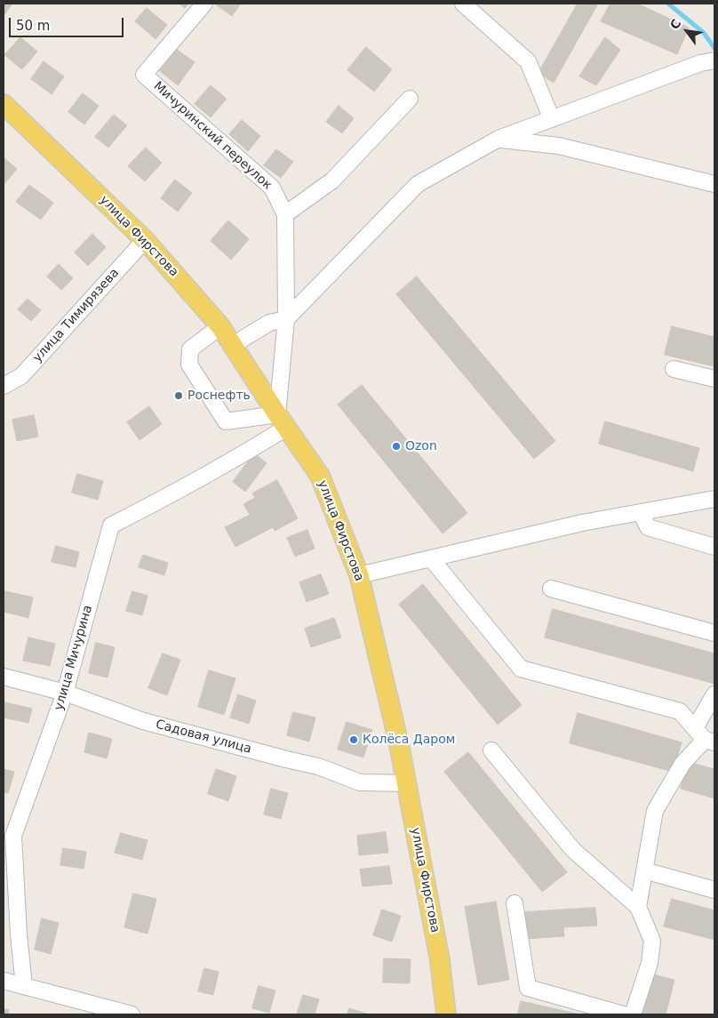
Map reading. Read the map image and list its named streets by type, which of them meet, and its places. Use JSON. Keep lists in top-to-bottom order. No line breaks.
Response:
{"streets":{"main road":["улица Фирстова"],"street":["Мичуринский переулок","улица Тимирязева","улица Мичурина","Садовая улица"]},"crossings":[["Мичуринский переулок","улица Фирстова"],["Мичуринский переулок","улица Мичурина"],["улица Фирстова","улица Тимирязева"],["улица Фирстова","улица Мичурина"],["улица Фирстова","Садовая улица"],["улица Мичурина","Садовая улица"]],"places":["Роснефть","Ozon","Колёса Даром"],"scale_bar":"50 m","north":"top left"}
